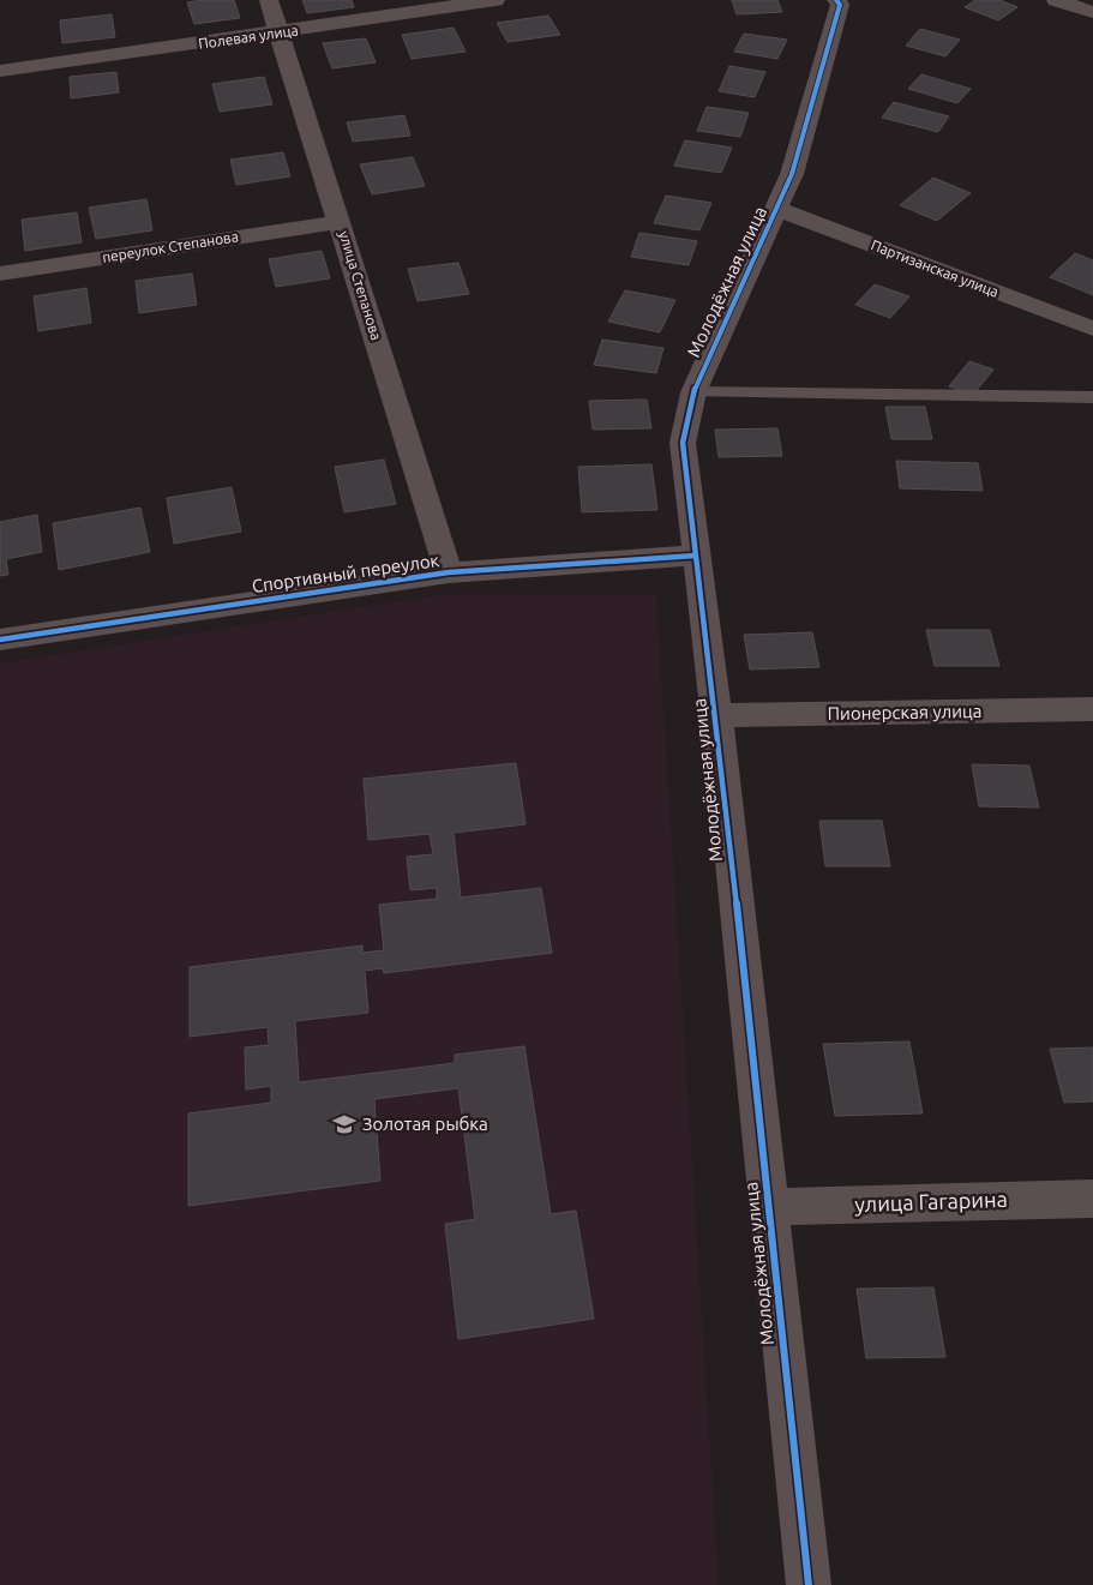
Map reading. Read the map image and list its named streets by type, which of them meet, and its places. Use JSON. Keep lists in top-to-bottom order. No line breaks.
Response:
{"streets":{"street":["Полевая улица","переулок Степанова","Партизанская улица","Молодёжная улица","улица Степанова","Спортивный переулок","Пионерская улица","улица Гагарина"]},"crossings":[["Полевая улица","улица Степанова"],["переулок Степанова","улица Степанова"],["Партизанская улица","Молодёжная улица"],["Молодёжная улица","Спортивный переулок"],["Молодёжная улица","Пионерская улица"],["Молодёжная улица","улица Гагарина"],["улица Степанова","Спортивный переулок"]],"places":{"school or university":["Золотая рыбка"]}}
